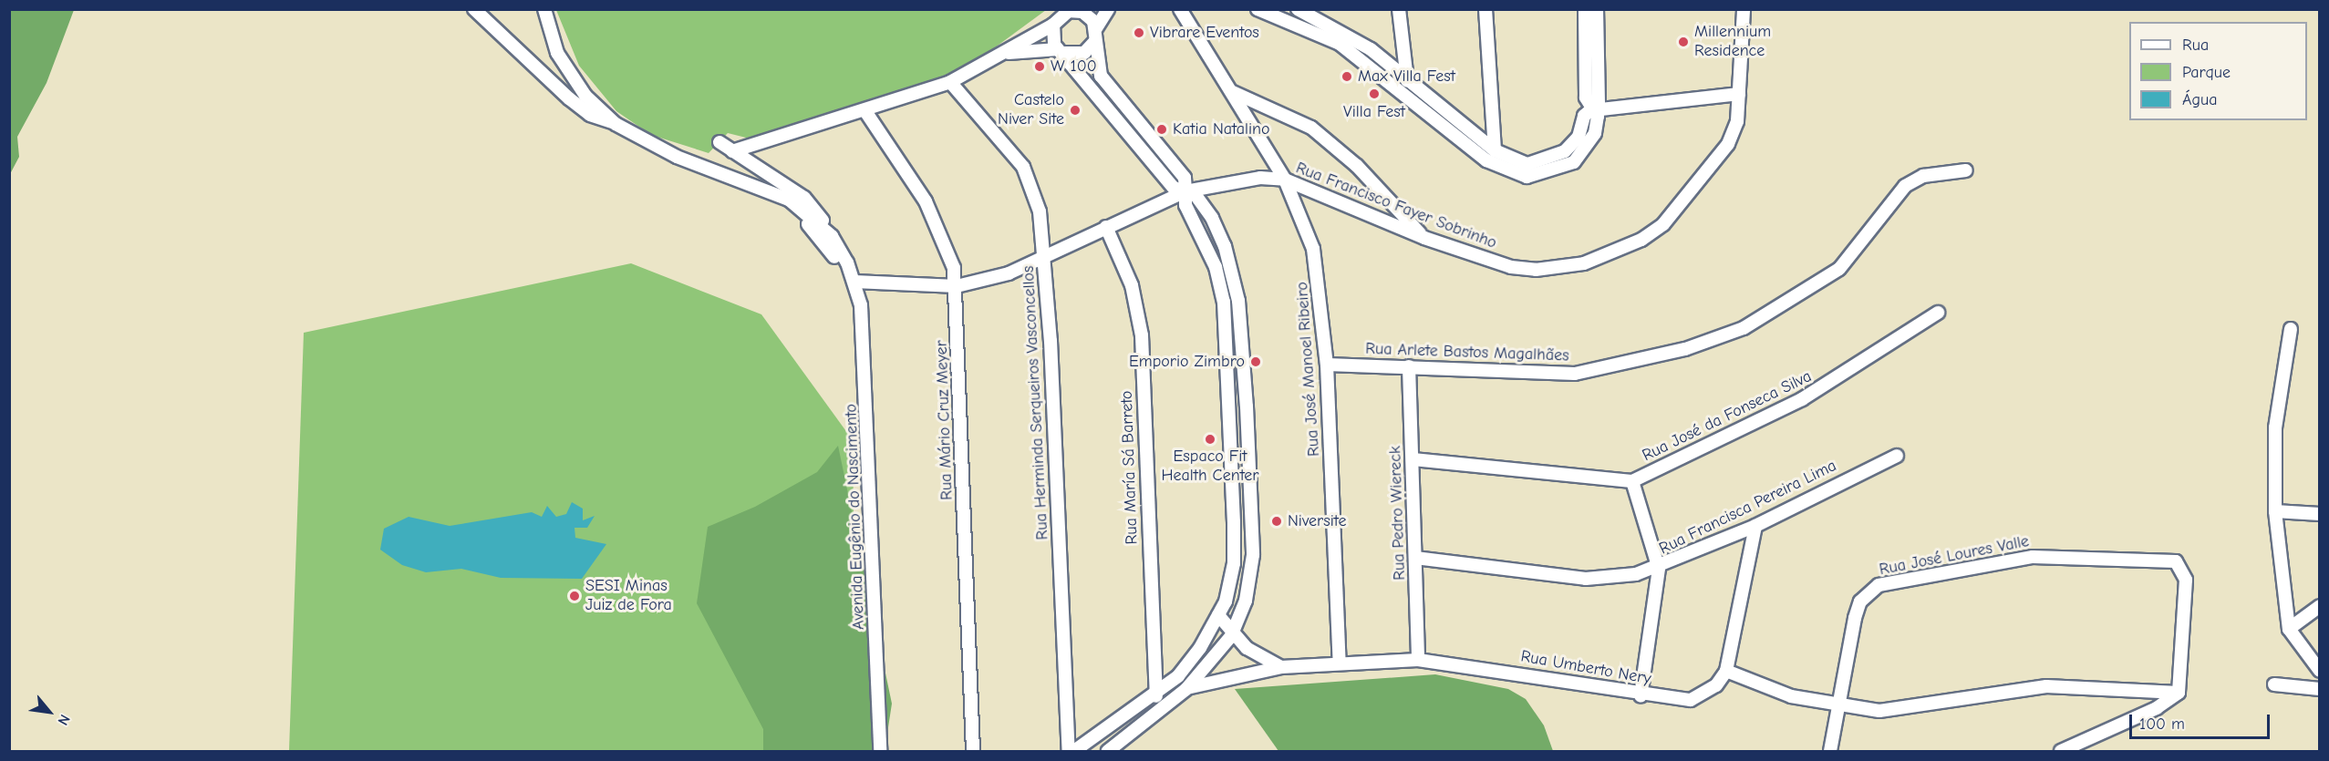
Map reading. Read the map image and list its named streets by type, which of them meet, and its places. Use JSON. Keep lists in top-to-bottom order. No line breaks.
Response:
{"streets":{"street":["Rua Francisco Fayer Sobrinho","Rua Arlete Bastos Magalhães","Rua José Manoel Ribeiro","Rua Herminda Serqueiros Vasconcellos","Rua José da Fonseca Silva","Rua Mário Cruz Meyer","Rua María Sá Barreto","Rua Francisca Pereira Lima","Rua Pedro Wiereck","Avenida Eugênio do Nascimento","Rua José Loures Valle","Rua Umberto Nery"]},"crossings":[["Rua Francisco Fayer Sobrinho","Rua José Manoel Ribeiro"],["Rua Francisco Fayer Sobrinho","Rua Herminda Serqueiros Vasconcellos"],["Rua Francisco Fayer Sobrinho","Rua Mário Cruz Meyer"],["Rua Francisco Fayer Sobrinho","Rua María Sá Barreto"],["Rua Francisco Fayer Sobrinho","Avenida Eugênio do Nascimento"],["Rua Arlete Bastos Magalhães","Rua José Manoel Ribeiro"],["Rua Arlete Bastos Magalhães","Rua Pedro Wiereck"],["Rua José Manoel Ribeiro","Rua Umberto Nery"],["Rua José da Fonseca Silva","Rua Pedro Wiereck"],["Rua Francisca Pereira Lima","Rua Pedro Wiereck"],["Rua Pedro Wiereck","Rua Umberto Nery"]],"places":["Vibrare Eventos","Millennium Residence","W 100","Max Villa Fest","Villa Fest","Castelo Niver Site","Katia Natalino","Emporio Zimbro","Espaco Fit Health Center","Niversite","SESI Minas Juiz de Fora"],"legend":["Rua","Parque","Água"],"scale_bar":"100 m","north":"bottom right"}
